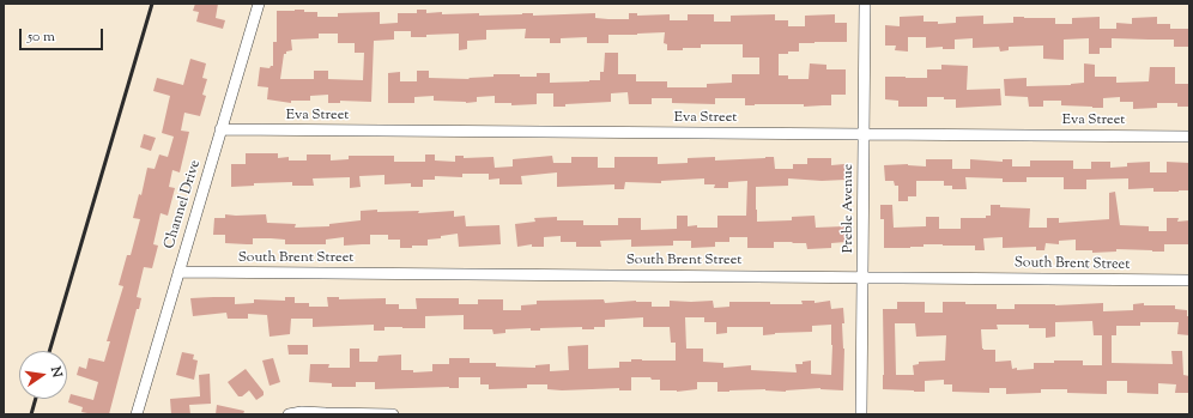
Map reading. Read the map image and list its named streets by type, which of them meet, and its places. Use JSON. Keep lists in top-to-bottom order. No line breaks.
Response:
{"streets":{"street":["Eva Street","Channel Drive","Preble Avenue","South Brent Street"]},"crossings":[["Eva Street","Channel Drive"],["Eva Street","Preble Avenue"],["Channel Drive","South Brent Street"],["Preble Avenue","South Brent Street"]],"scale_bar":"50 m","north":"right"}
